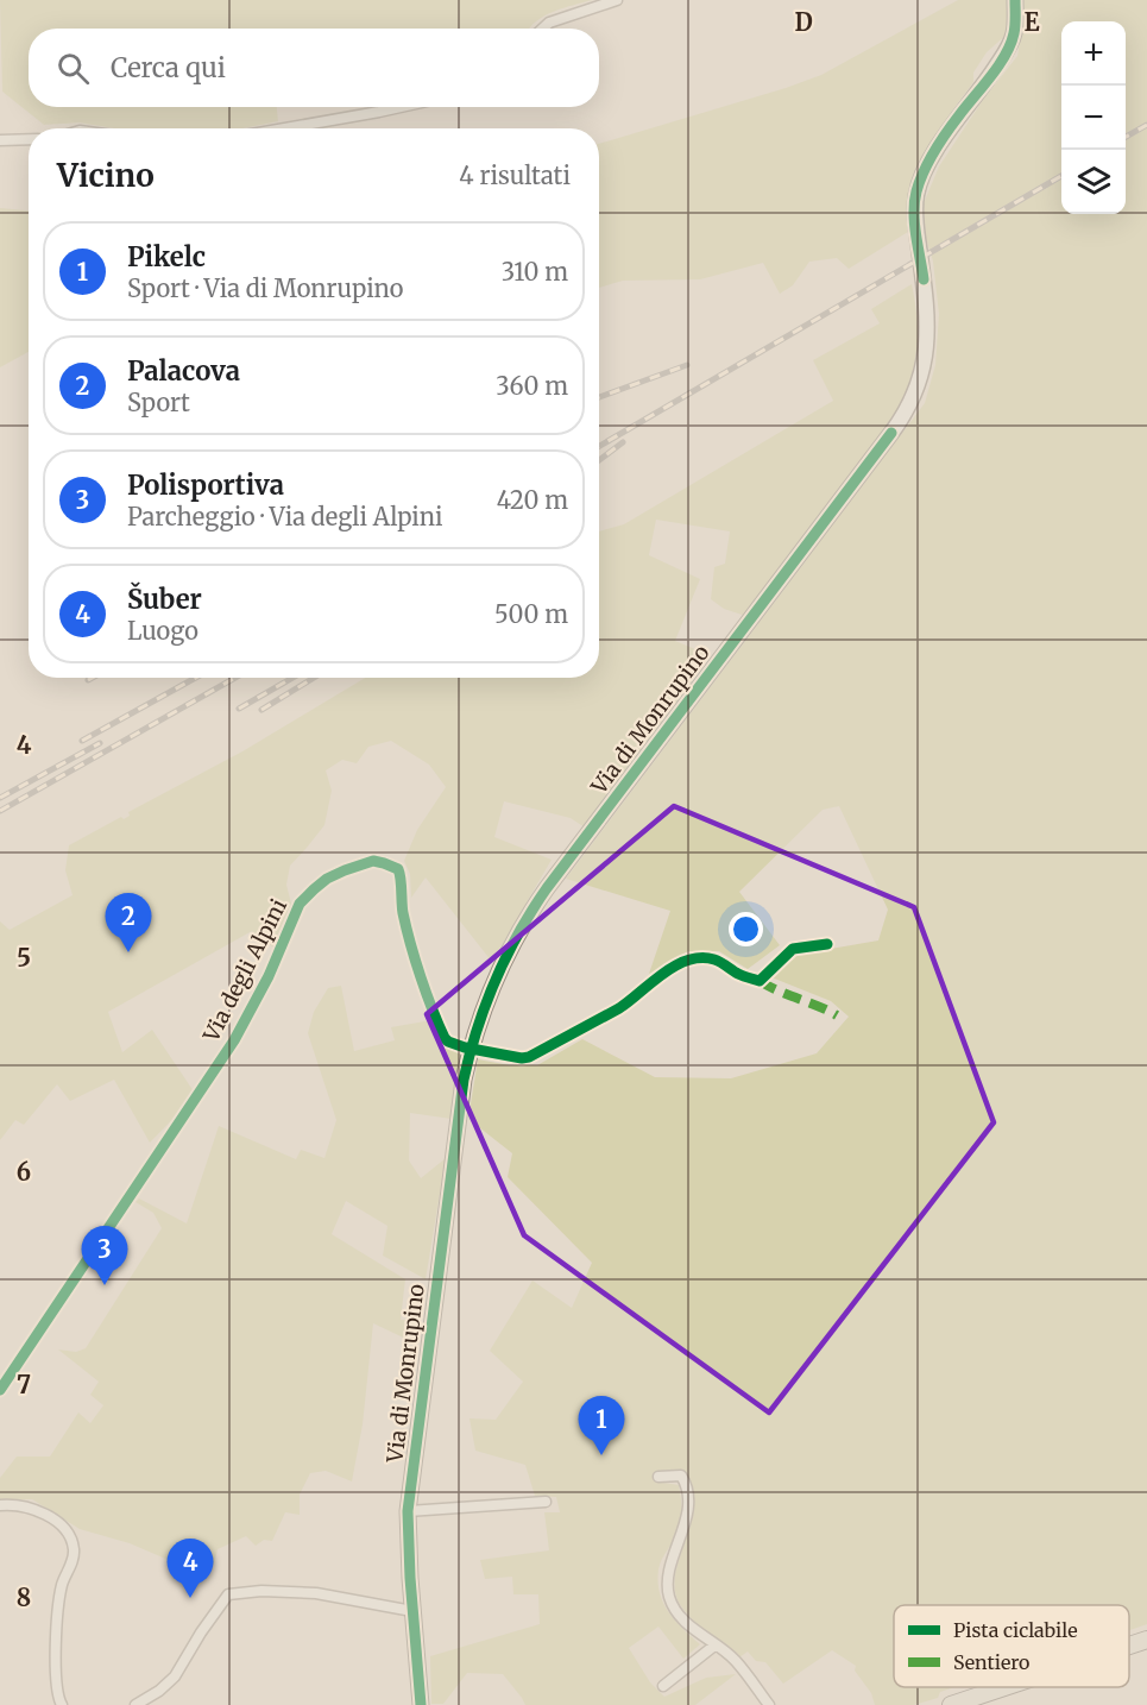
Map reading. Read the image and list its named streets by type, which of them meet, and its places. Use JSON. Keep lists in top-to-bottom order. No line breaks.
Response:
{"streets":{"main road":["Via di Monrupino"],"street":["Via degli Alpini"]},"crossings":[["Via di Monrupino","Via degli Alpini"]],"legend":["Pista ciclabile","Sentiero"],"page":{"map_buttons":["+","−"],"search":"Cerca qui","heading":["Vicino","4 risultati"],"list":[{"mark":"1","name":"Pikelc","note":"Sport · Via di Monrupino","value":"310 m"},{"mark":"2","name":"Palacova","note":"Sport","value":"360 m"},{"mark":"3","name":"Polisportiva","note":"Parcheggio · Via degli Alpini","value":"420 m"},{"mark":"4","name":"Šuber","note":"Luogo","value":"500 m"}],"pins":["2","3","1","4"]},"grid":{"columns":["D","E"],"rows":["4","5","6","7","8"]}}
